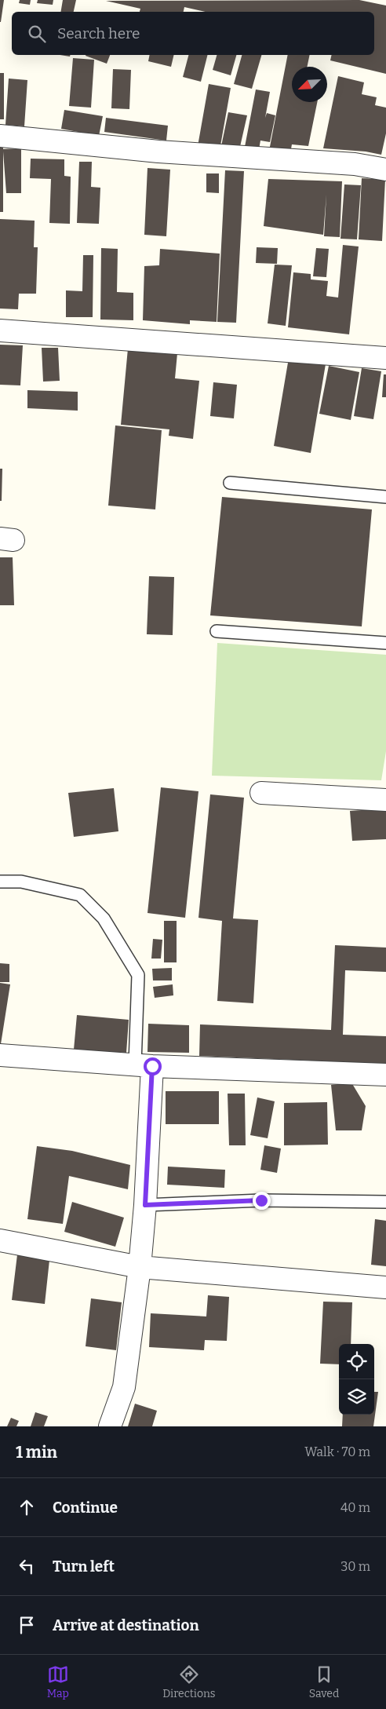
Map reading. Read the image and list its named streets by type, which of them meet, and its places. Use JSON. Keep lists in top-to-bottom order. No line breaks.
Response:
{"north":"bottom left","page":{"search":"Search here","heading":["1 min","Walk · 70 m"],"list":[["Continue","40 m"],["Turn left","30 m"],"Arrive at destination"],"nav":["Map","Directions","Saved"]}}
